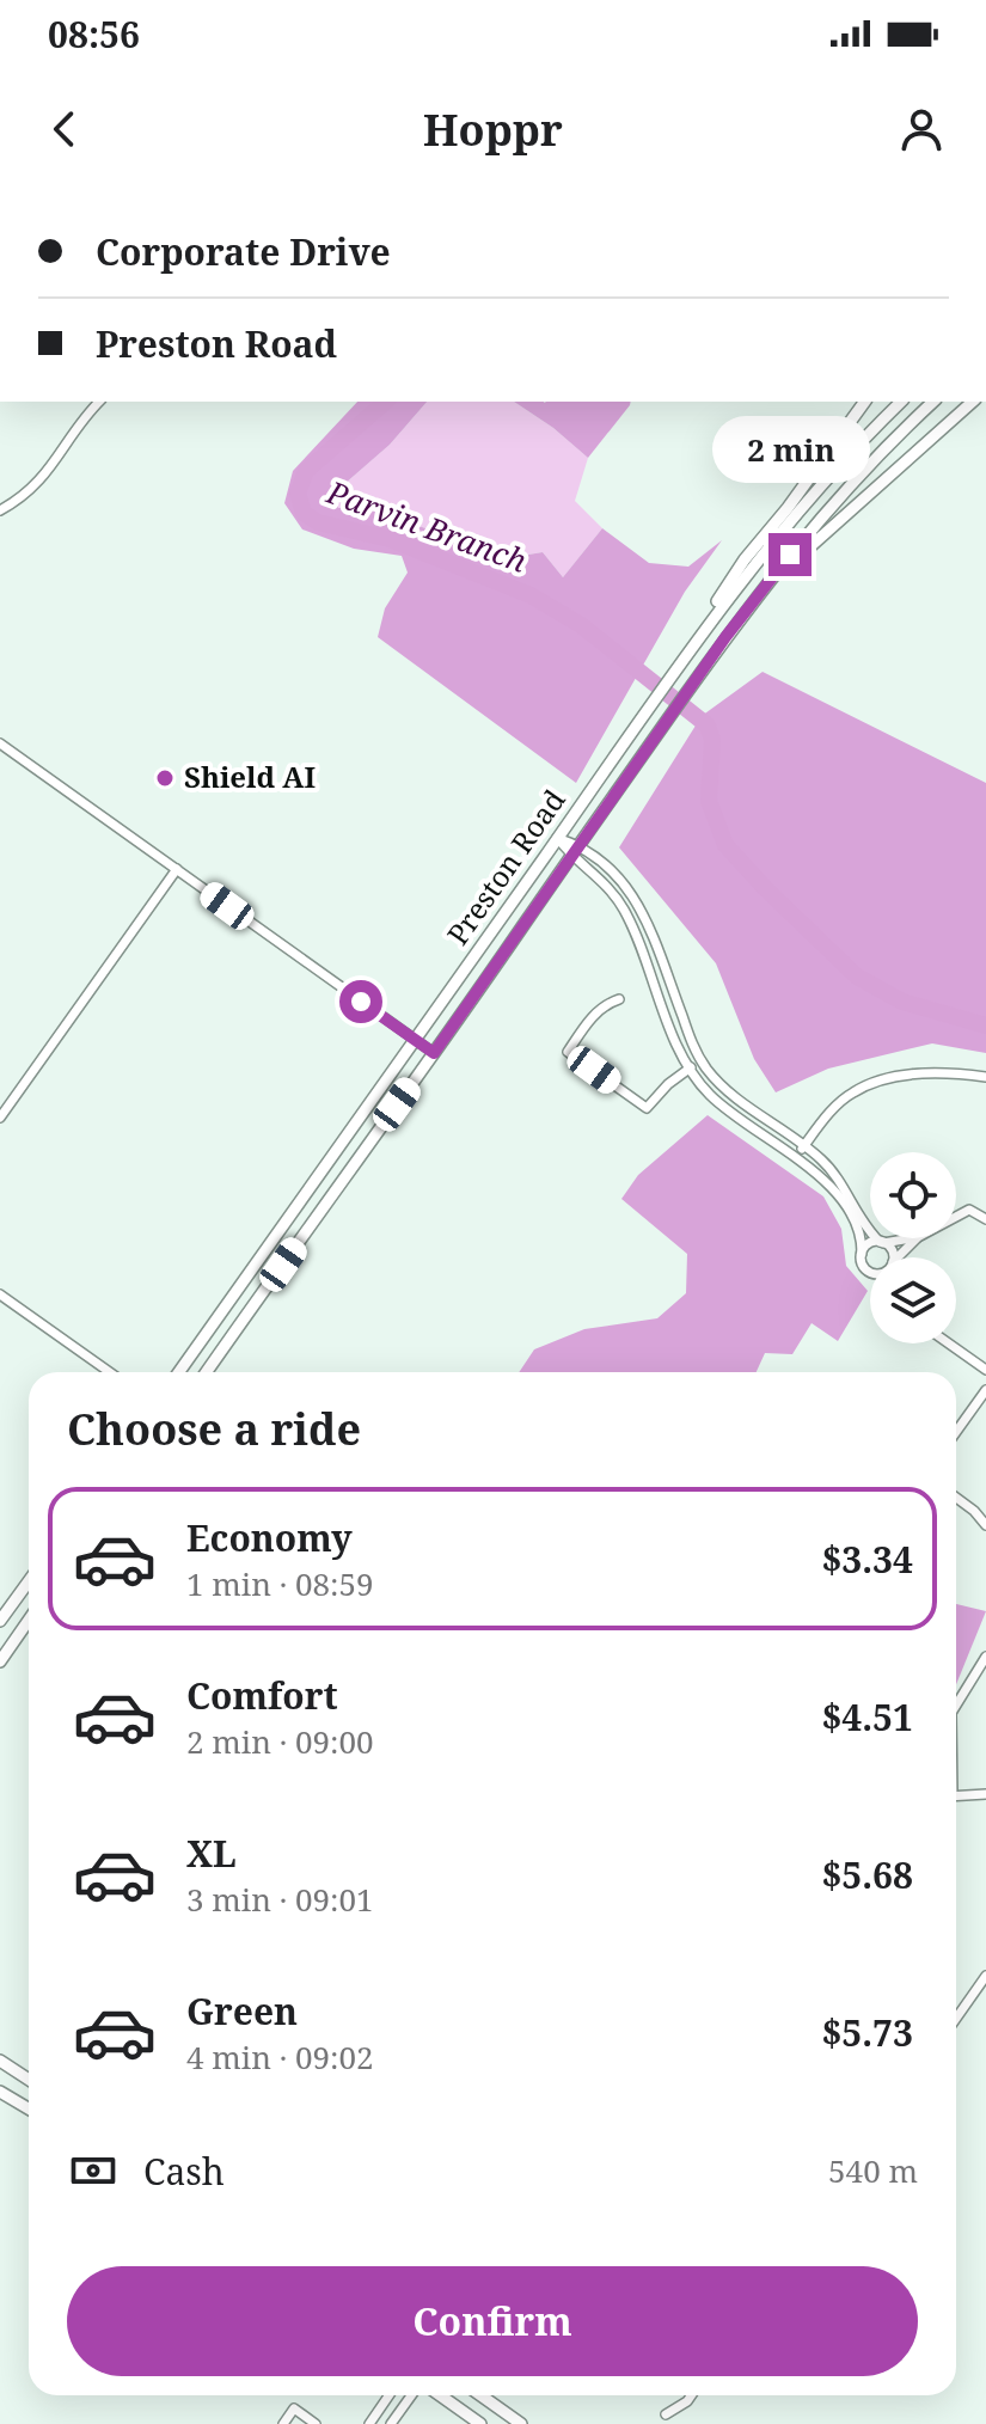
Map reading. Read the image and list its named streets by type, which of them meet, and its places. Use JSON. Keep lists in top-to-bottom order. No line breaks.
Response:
{"streets":{"main road":["Preston Road"]},"water":["Parvin Branch"],"places":["Shield AI"],"page":{"status":"08:56","header":"Hoppr","banner":["Corporate Drive","Preston Road"],"bubble":"2 min","heading":"Choose a ride","list":[{"name":"Economy","note":"1 min · 08:59","value":"$3.34"},{"name":"Comfort","note":"2 min · 09:00","value":"$4.51"},{"name":"XL","note":"3 min · 09:01","value":"$5.68"},{"name":"Green","note":"4 min · 09:02","value":"$5.73"}],"pay":["Cash","540 m"],"buttons":"Confirm"}}
